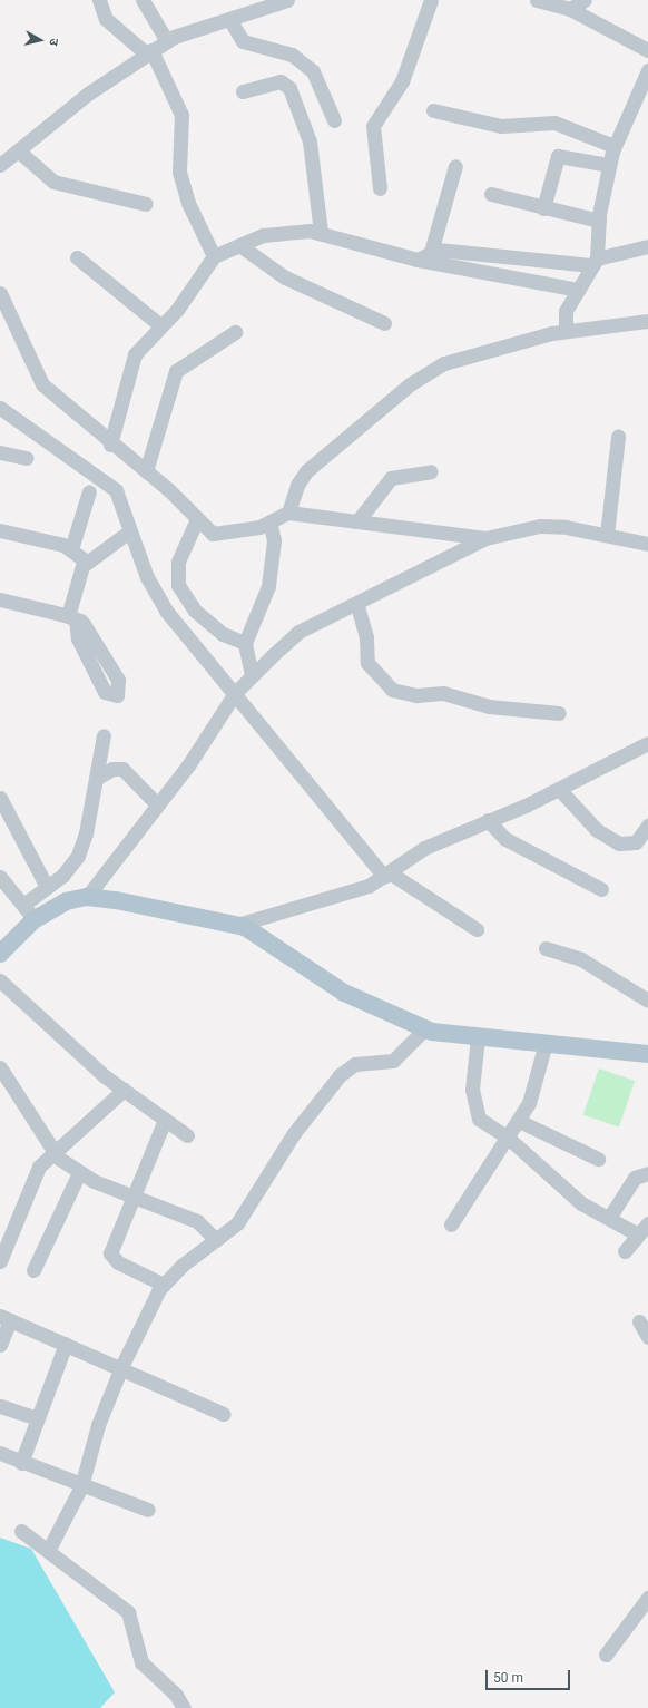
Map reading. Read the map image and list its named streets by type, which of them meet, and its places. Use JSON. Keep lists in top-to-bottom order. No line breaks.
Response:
{"scale_bar":"50 m","north":"right"}
